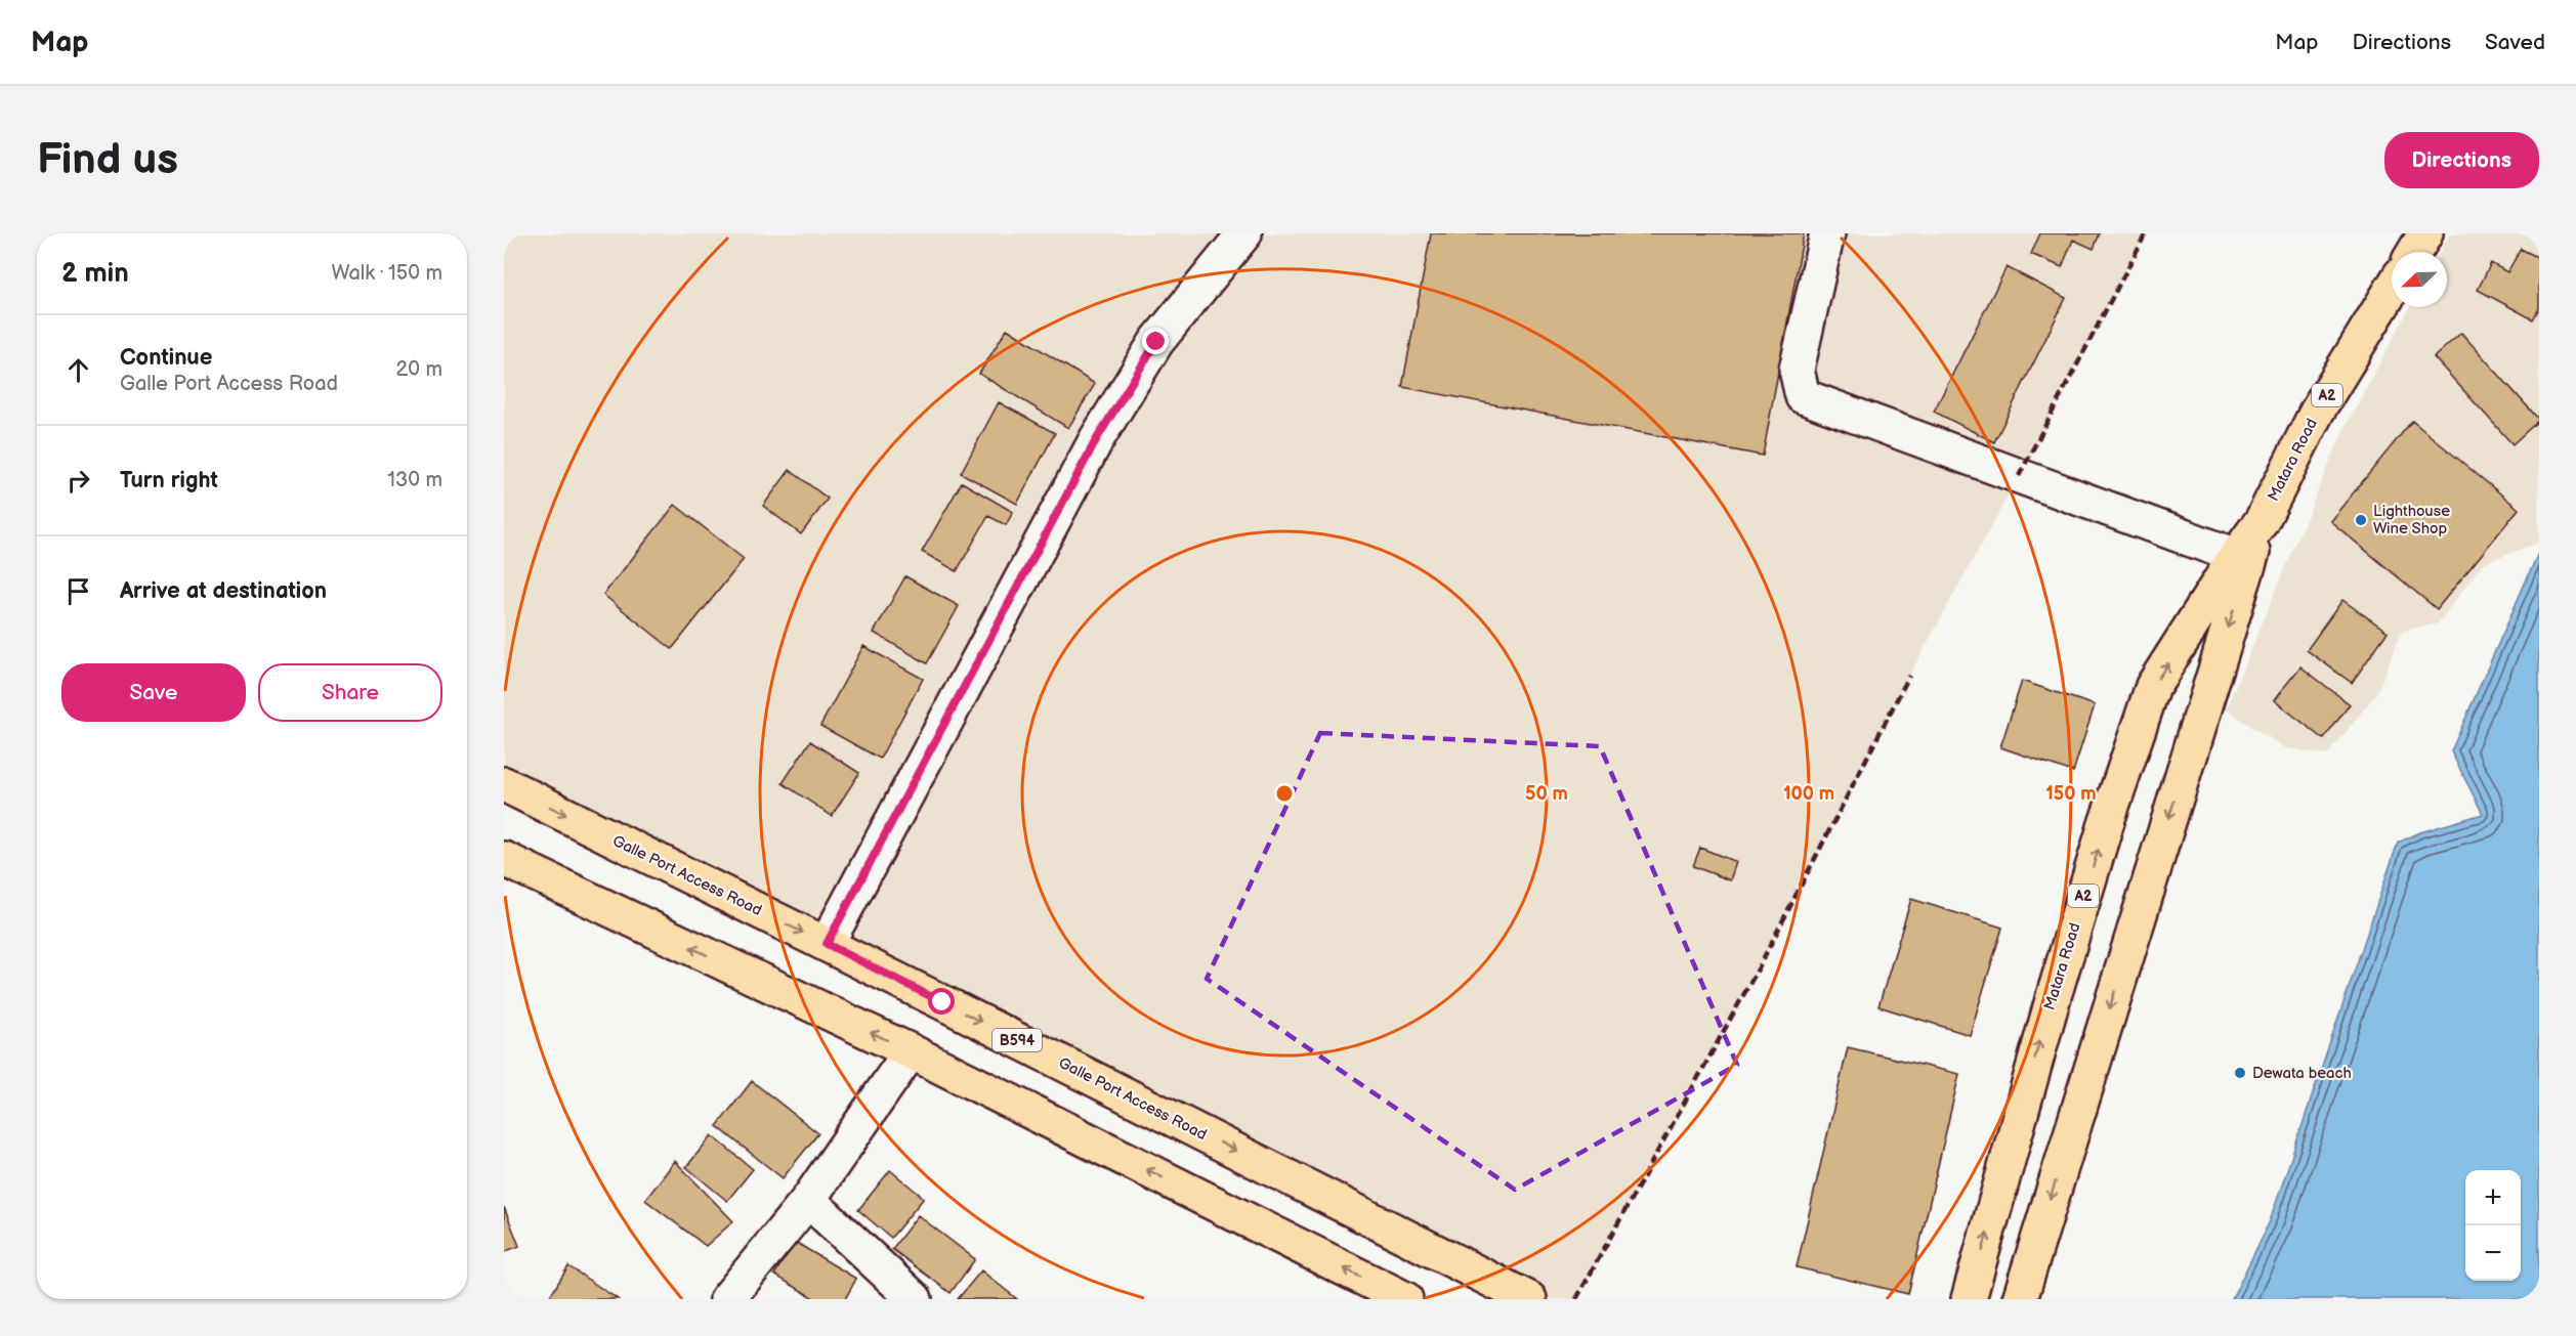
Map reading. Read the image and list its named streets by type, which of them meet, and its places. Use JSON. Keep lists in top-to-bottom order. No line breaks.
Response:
{"streets":{"main road":["A2","Matara Road","Galle Port Access Road","B594"]},"places":["Lighthouse Wine Shop","Dewata beach"],"north":"bottom left","page":{"header":"Map","nav":["Map","Directions","Saved"],"buttons":["Directions",["Save","Share"]],"title":"Find us","heading":["2 min","Walk · 150 m"],"list":[["Continue","Galle Port Access Road","20 m"],["Turn right","130 m"],"Arrive at destination"],"map_buttons":["+","−"]},"rings":["50 m","100 m","150 m"]}
